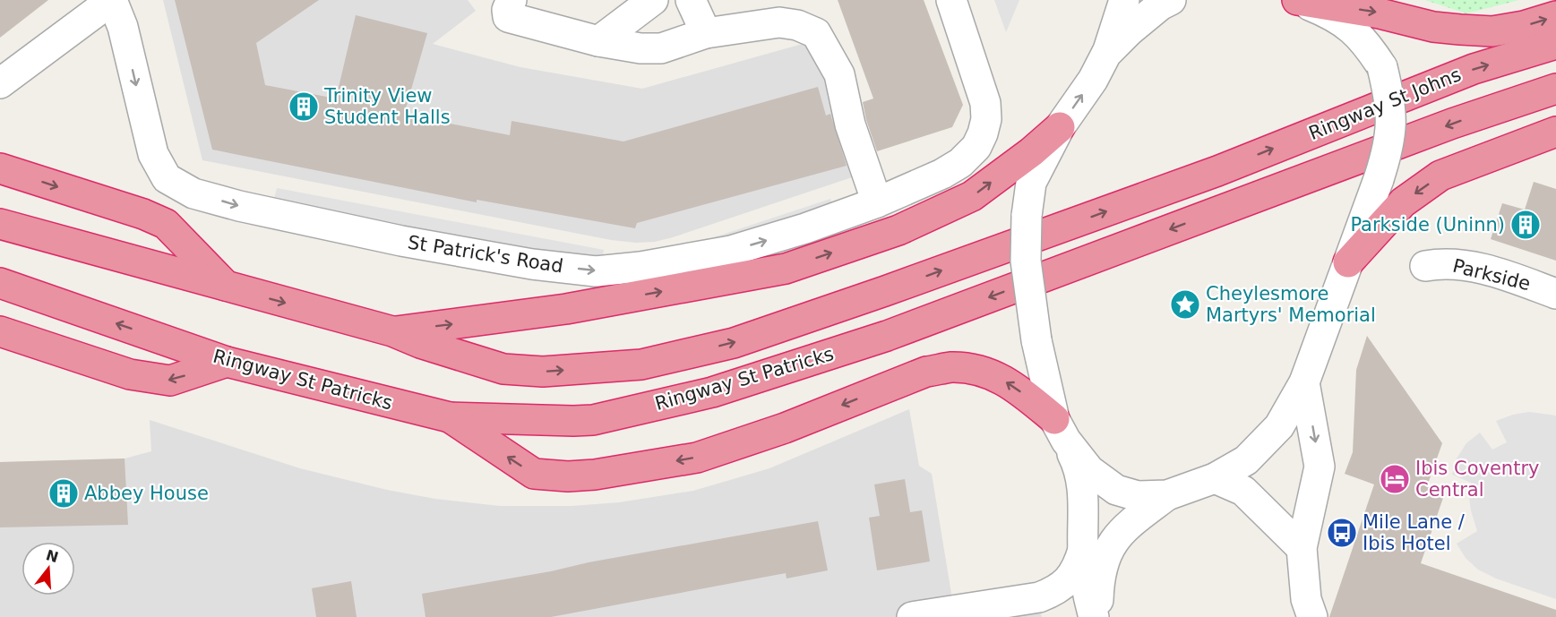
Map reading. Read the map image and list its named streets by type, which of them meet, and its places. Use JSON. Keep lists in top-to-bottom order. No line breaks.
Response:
{"streets":{"highway":["Ringway St Johns","Ringway St Patricks"],"street":["St Patrick's Road","Parkside"]},"crossings":[["Ringway St Johns","Ringway St Patricks"]],"one_way":["St Patrick's Road"],"places":{"building":["Trinity View Student Halls","Parkside (Uninn)","Abbey House"],"place":["Cheylesmore Martyrs' Memorial"],"hotel":["Ibis Coventry Central"],"bus stop":["Mile Lane / Ibis Hotel"]},"north":"top"}
